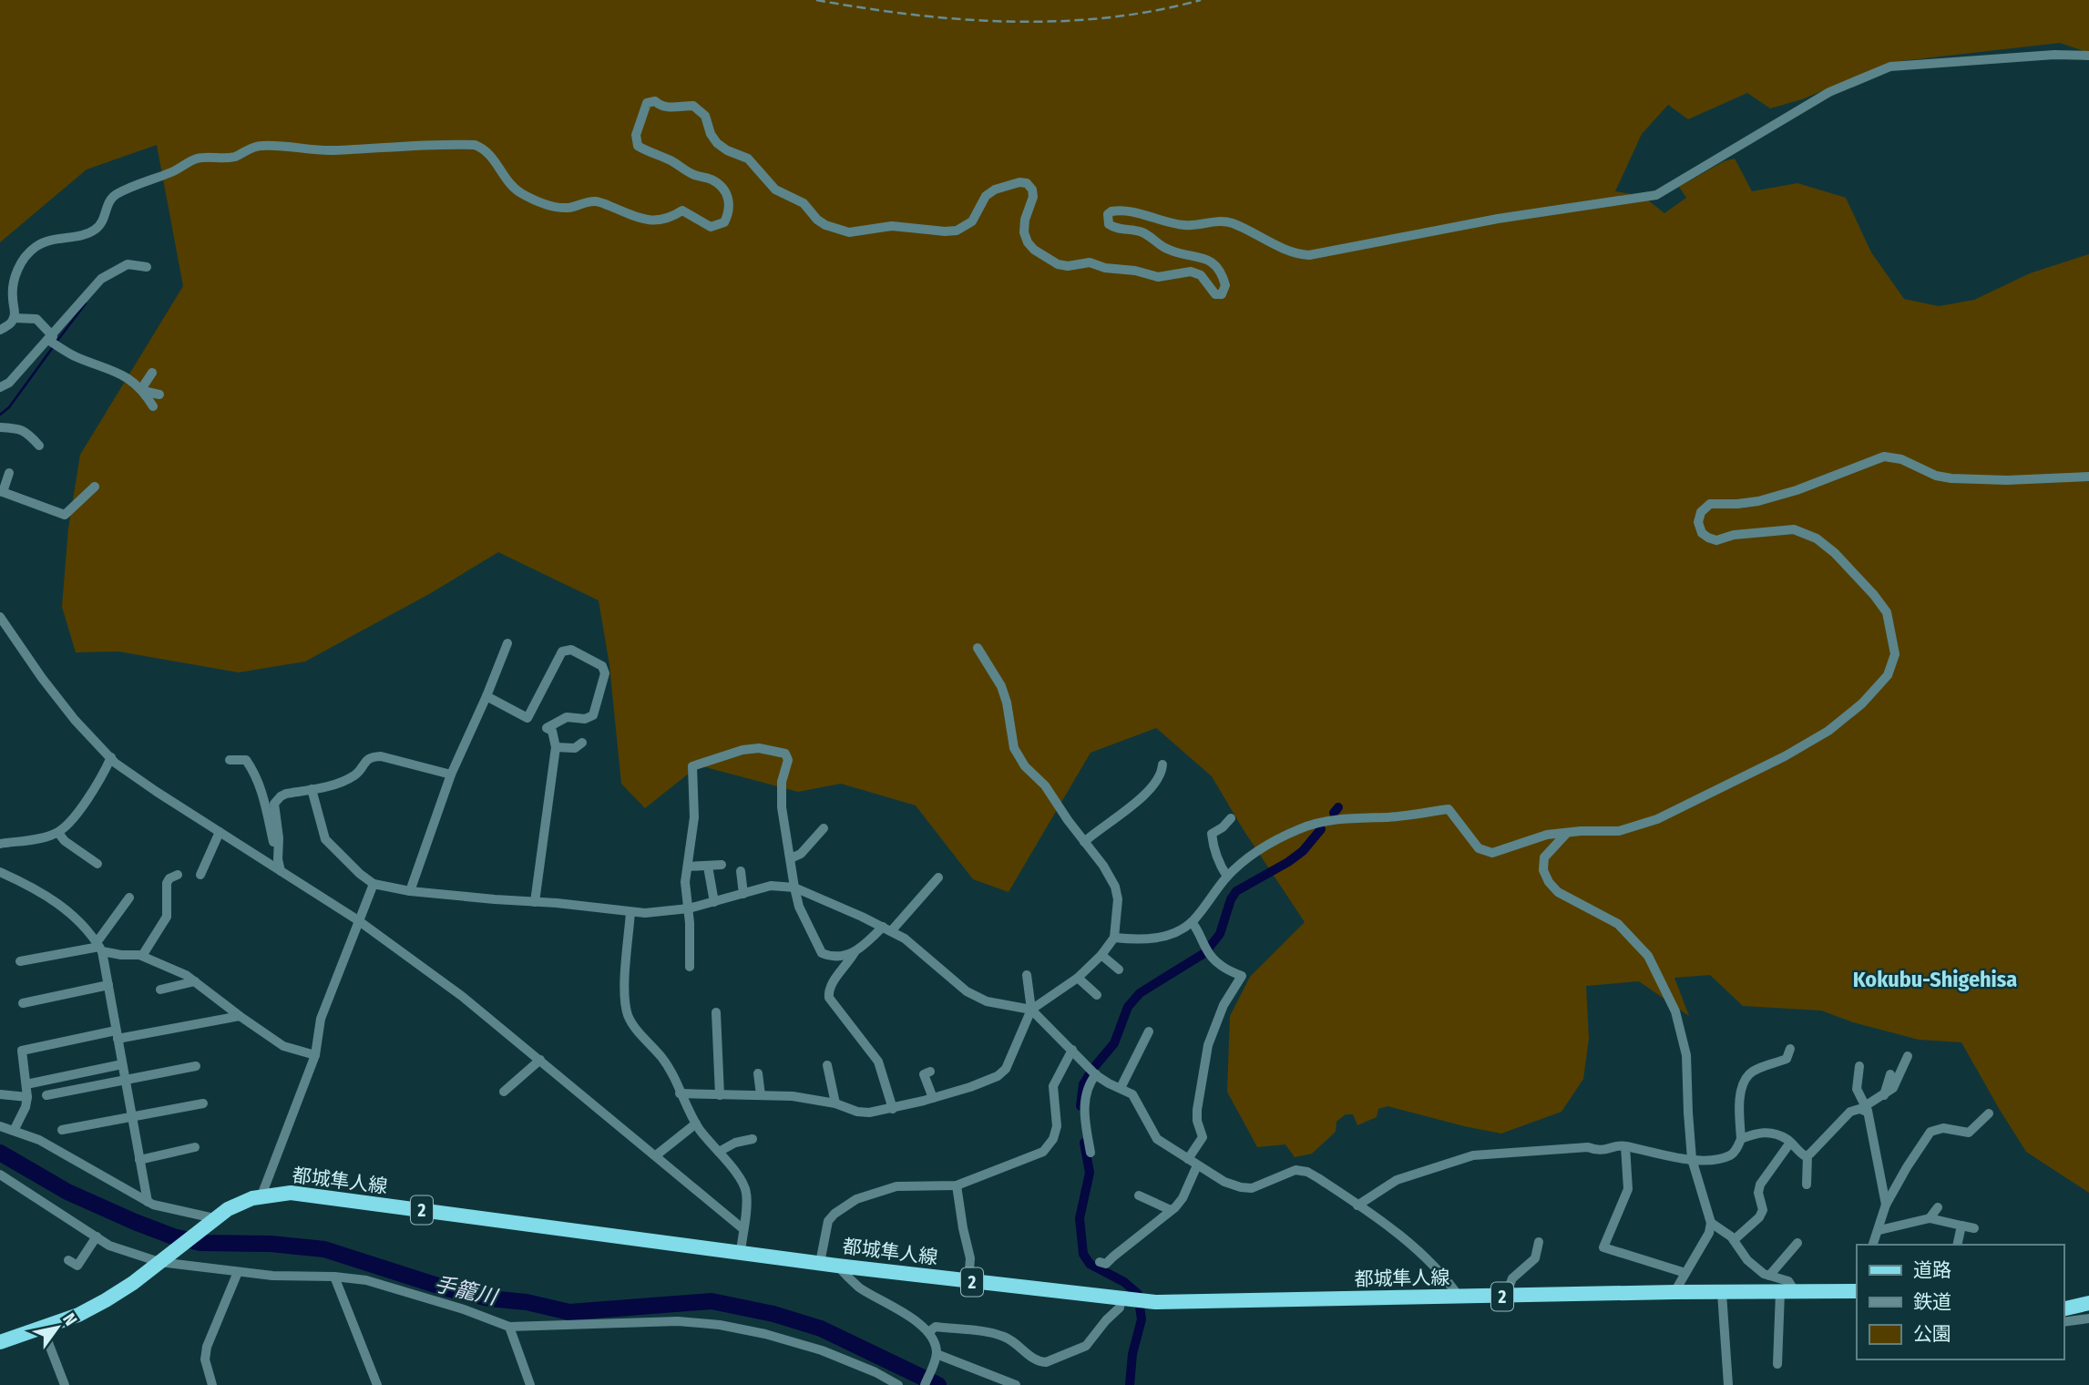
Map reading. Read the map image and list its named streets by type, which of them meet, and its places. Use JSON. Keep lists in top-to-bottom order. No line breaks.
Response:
{"streets":{"main road":["都城隼人線","2"]},"districts":["Kokubu-Shigehisa"],"water":["手籠川"],"legend":["道路","鉄道","公園"],"north":"top right"}
